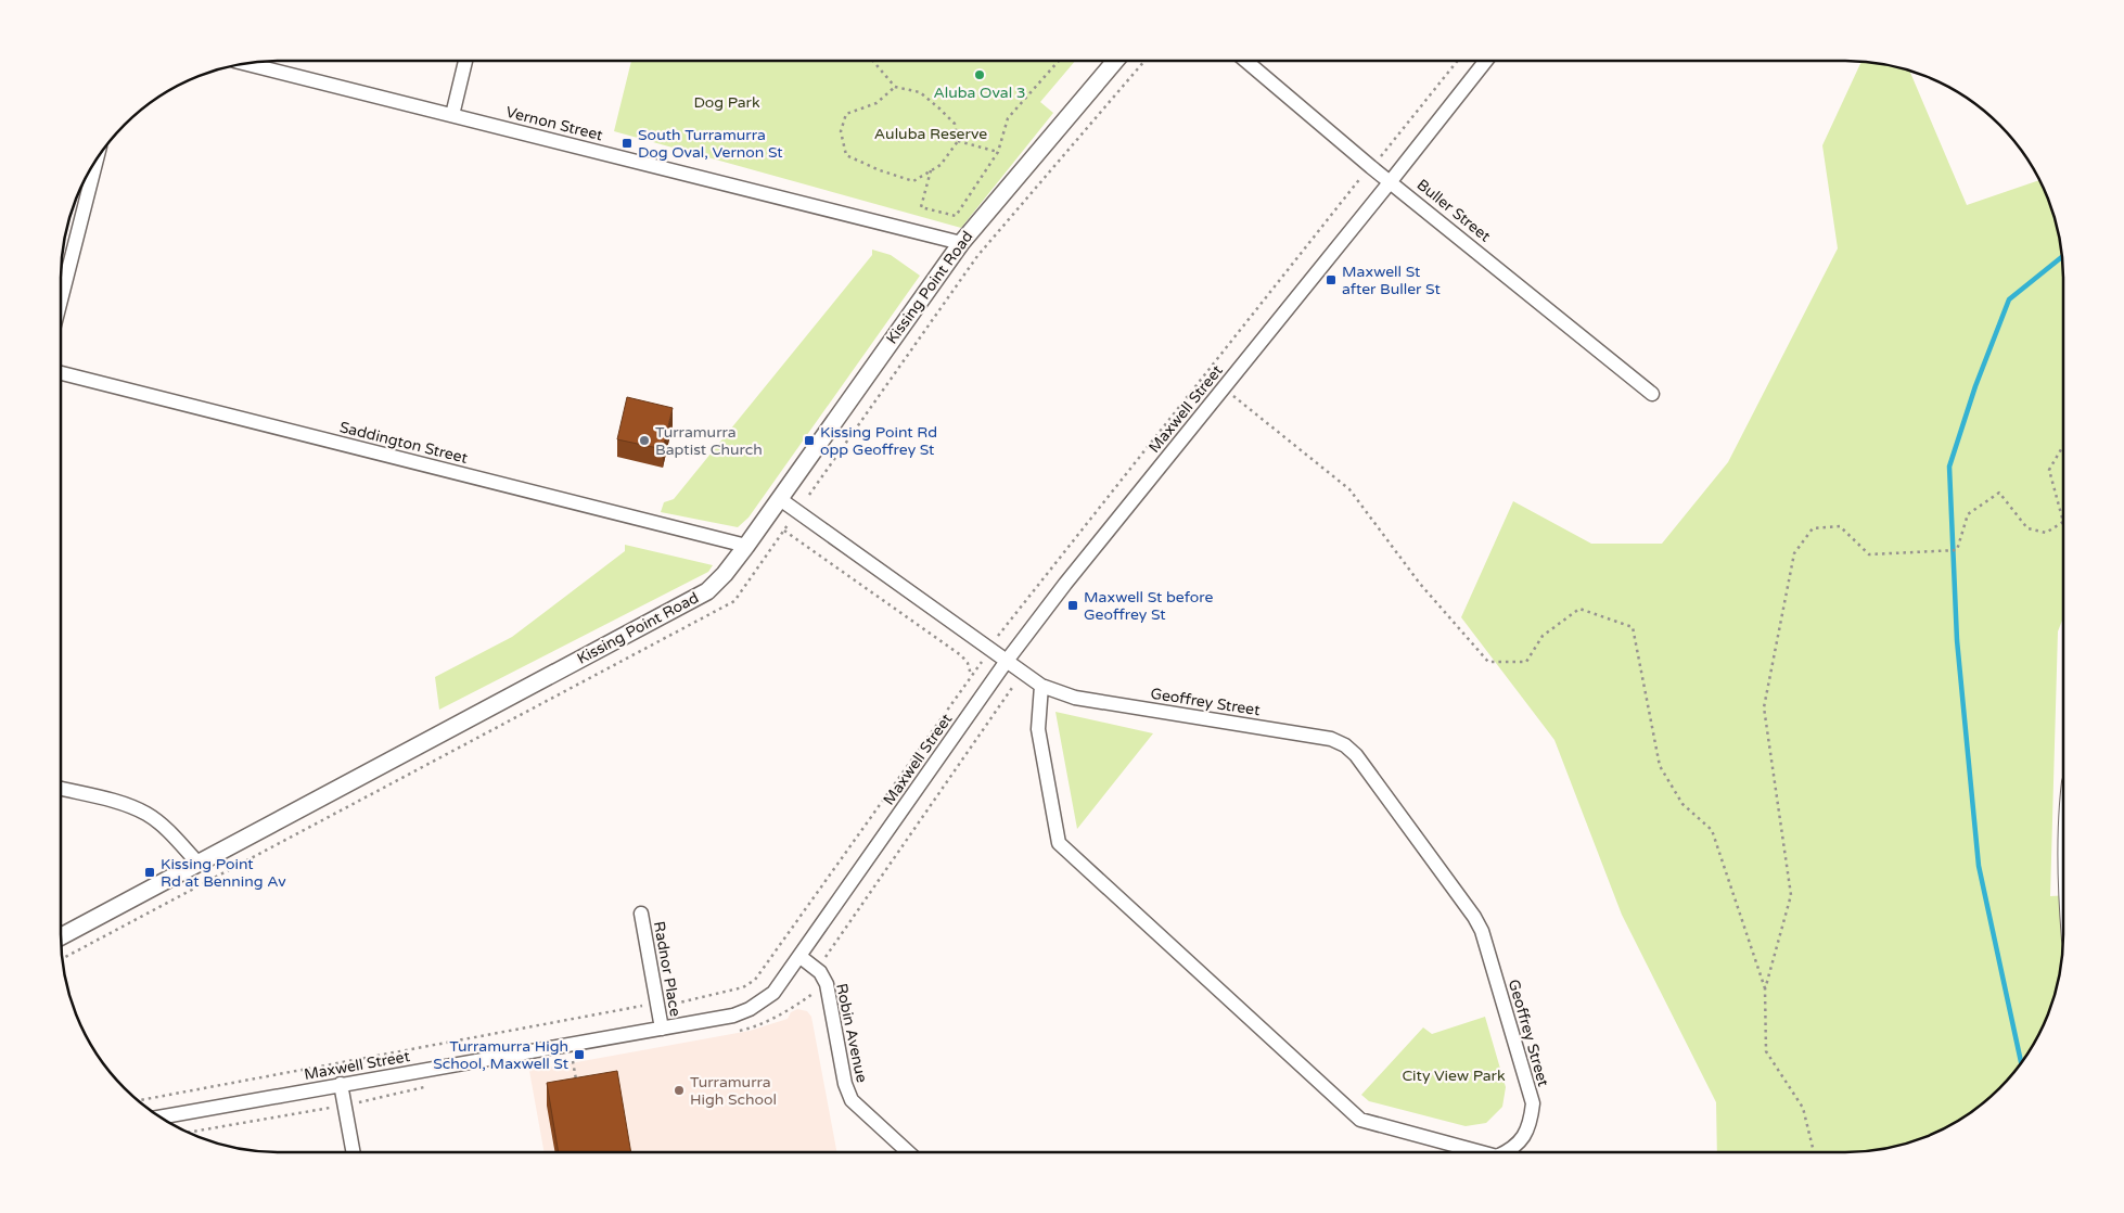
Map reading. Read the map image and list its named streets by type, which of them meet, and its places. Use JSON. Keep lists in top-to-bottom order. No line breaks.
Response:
{"streets":{"street":["Vernon Street","Buller Street","Kissing Point Road","Maxwell Street","Saddington Street","Geoffrey Street","Radnor Place","Robin Avenue"]},"crossings":[["Vernon Street","Kissing Point Road"],["Buller Street","Maxwell Street"],["Kissing Point Road","Saddington Street"],["Kissing Point Road","Geoffrey Street"],["Maxwell Street","Geoffrey Street"],["Maxwell Street","Radnor Place"],["Maxwell Street","Robin Avenue"]],"parks":["Dog Park","Auluba Reserve","City View Park"],"places":{"other":["Aluba Oval 3","Turramurra Baptist Church","Turramurra High School"],"transit":["South Turramurra Dog Oval, Vernon St","Maxwell St after Buller St","Kissing Point Rd opp Geoffrey St","Maxwell St before Geoffrey St","Kissing Point Rd at Benning Av","Turramurra High School, Maxwell St"]}}
